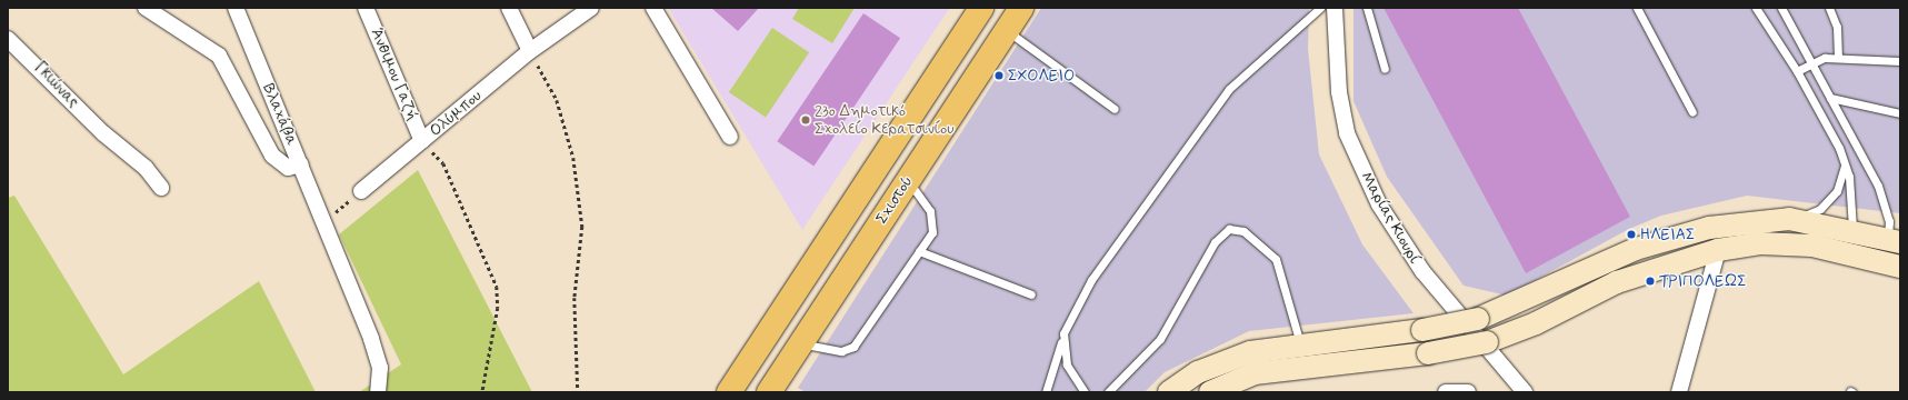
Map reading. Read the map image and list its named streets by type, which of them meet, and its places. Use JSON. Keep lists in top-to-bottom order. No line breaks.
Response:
{"streets":{"main road":["Σχιστού"],"street":["Άνθιμου Γαζή","Γκιώνας","Ολύμπου","Βλαχάβα","Μαρίας Κιουρί"]},"crossings":[["Άνθιμου Γαζή","Ολύμπου"]],"places":["ΣΧΟΛΕΙΟ","23o Δημοτικό Σχολείο Κερατσινίου","ΗΛΕΙΑΣ","ΤΡΙΠΟΛΕΩΣ"]}
